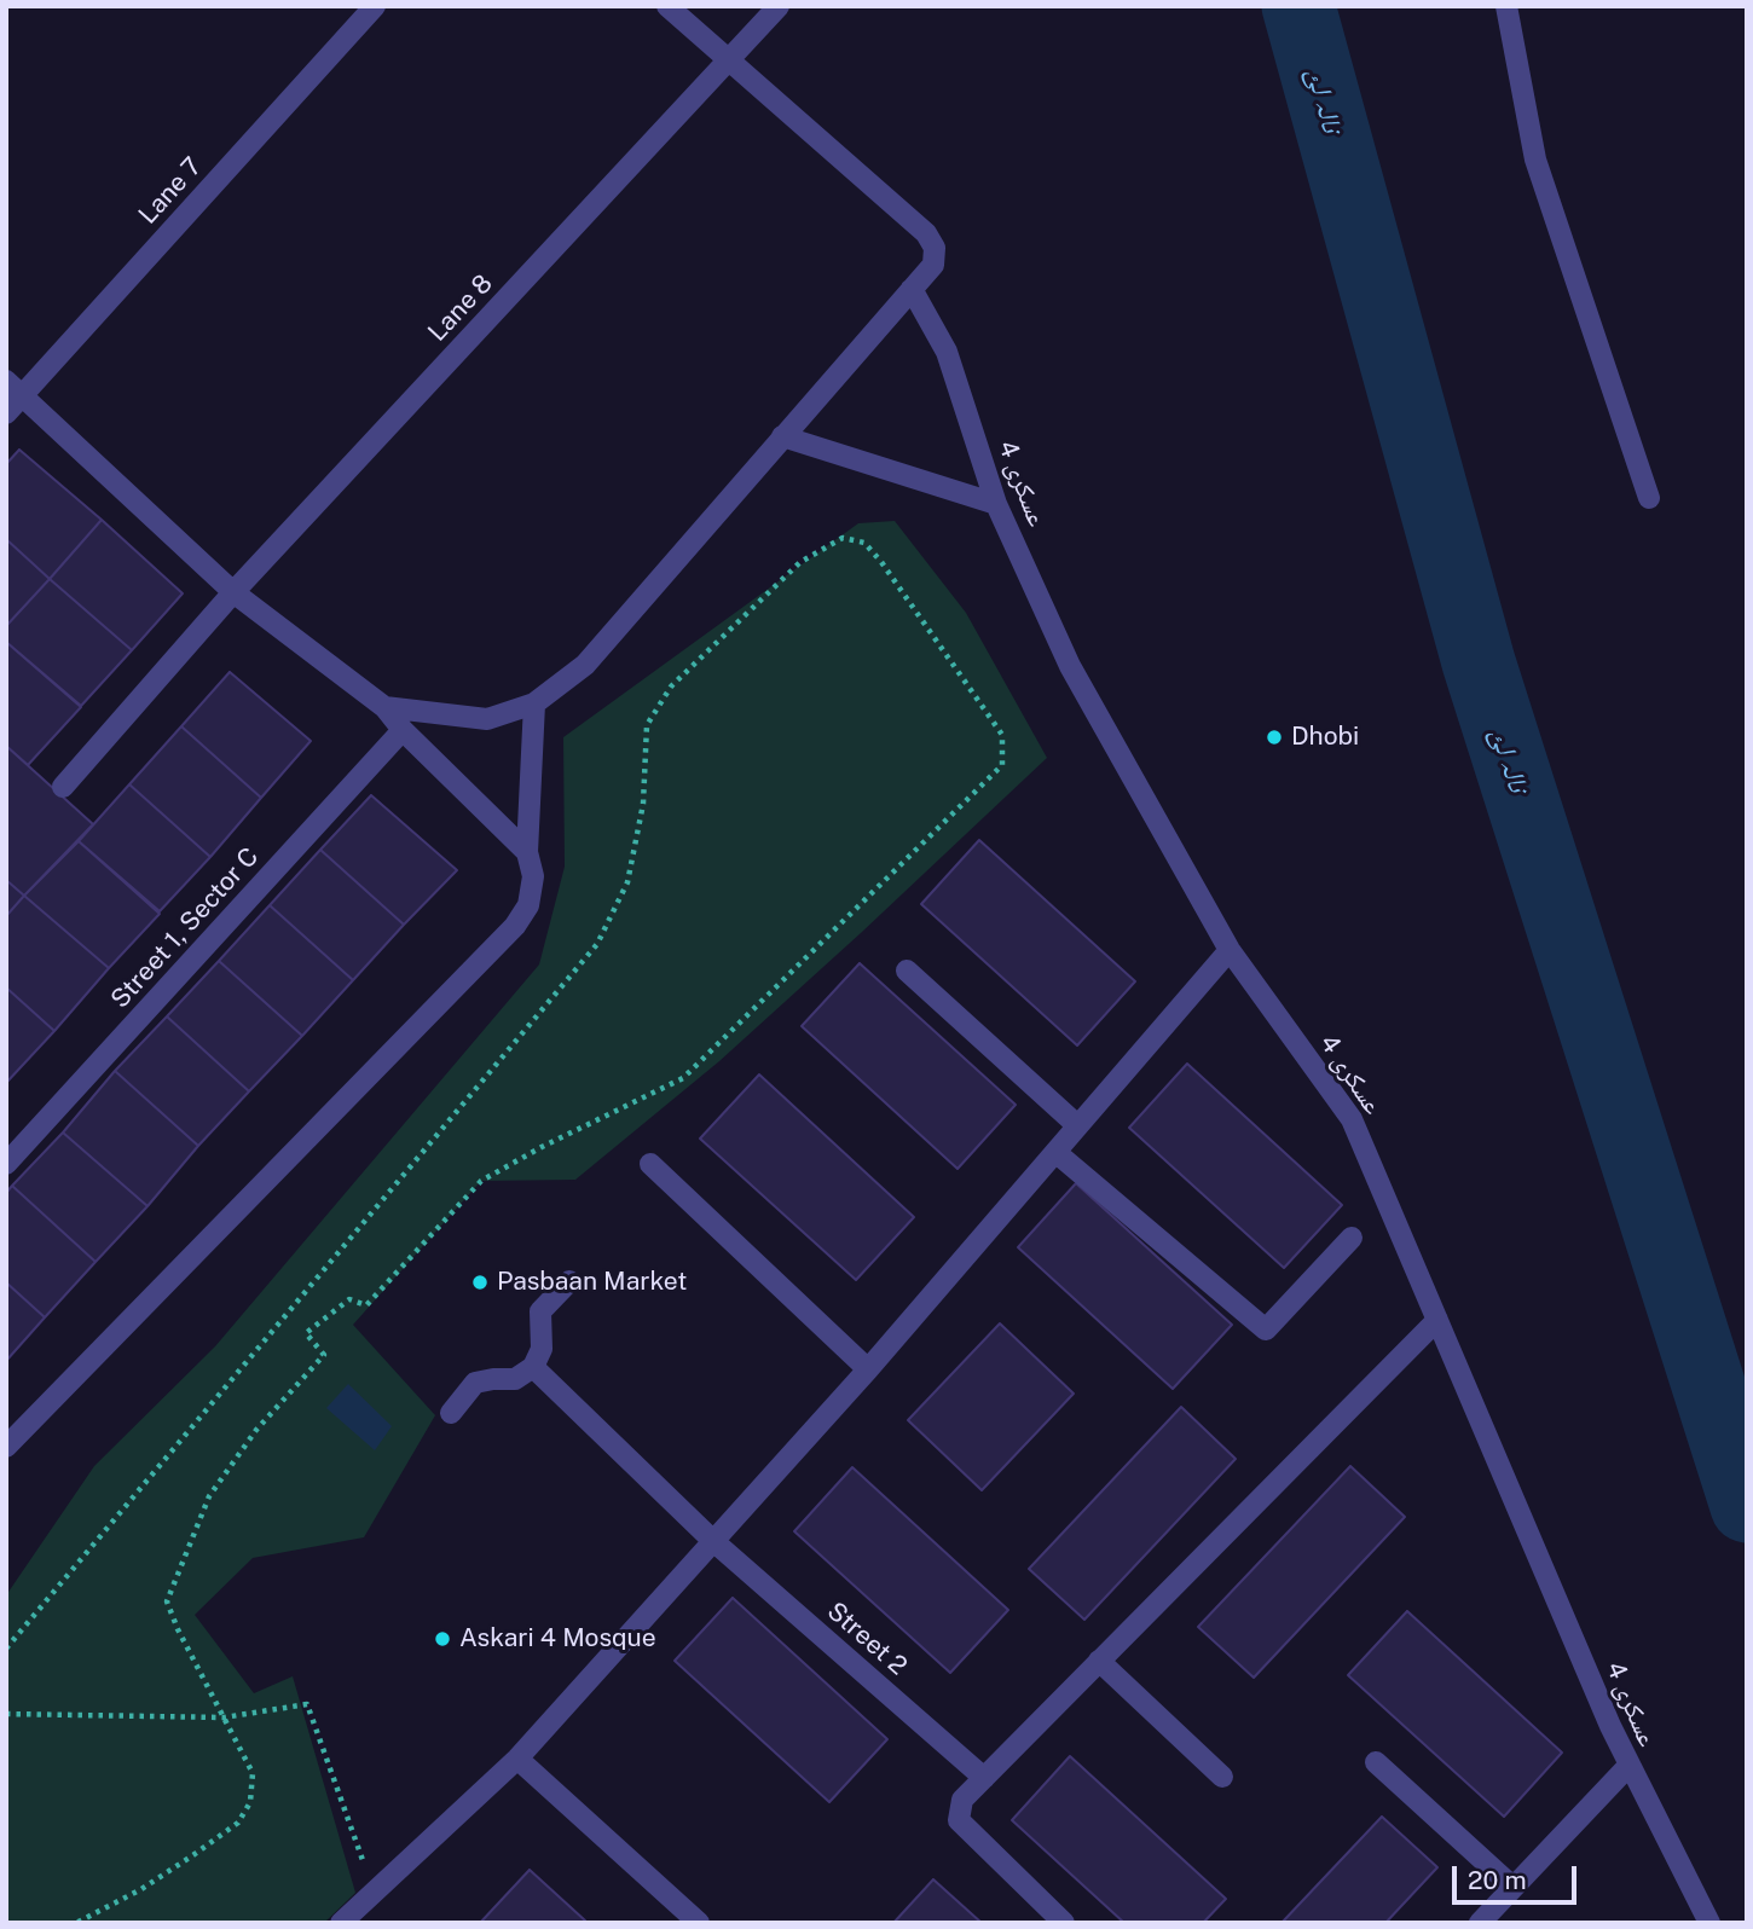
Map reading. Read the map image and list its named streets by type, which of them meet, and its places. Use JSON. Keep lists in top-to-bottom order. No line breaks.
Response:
{"streets":{"street":["Lane 7","Lane 8","عسکری 4","Street 1, Sector C","Street 2"]},"water":["نالہ لئ"],"places":["Dhobi","Pasbaan Market","Askari 4 Mosque"],"scale_bar":"20 m"}
